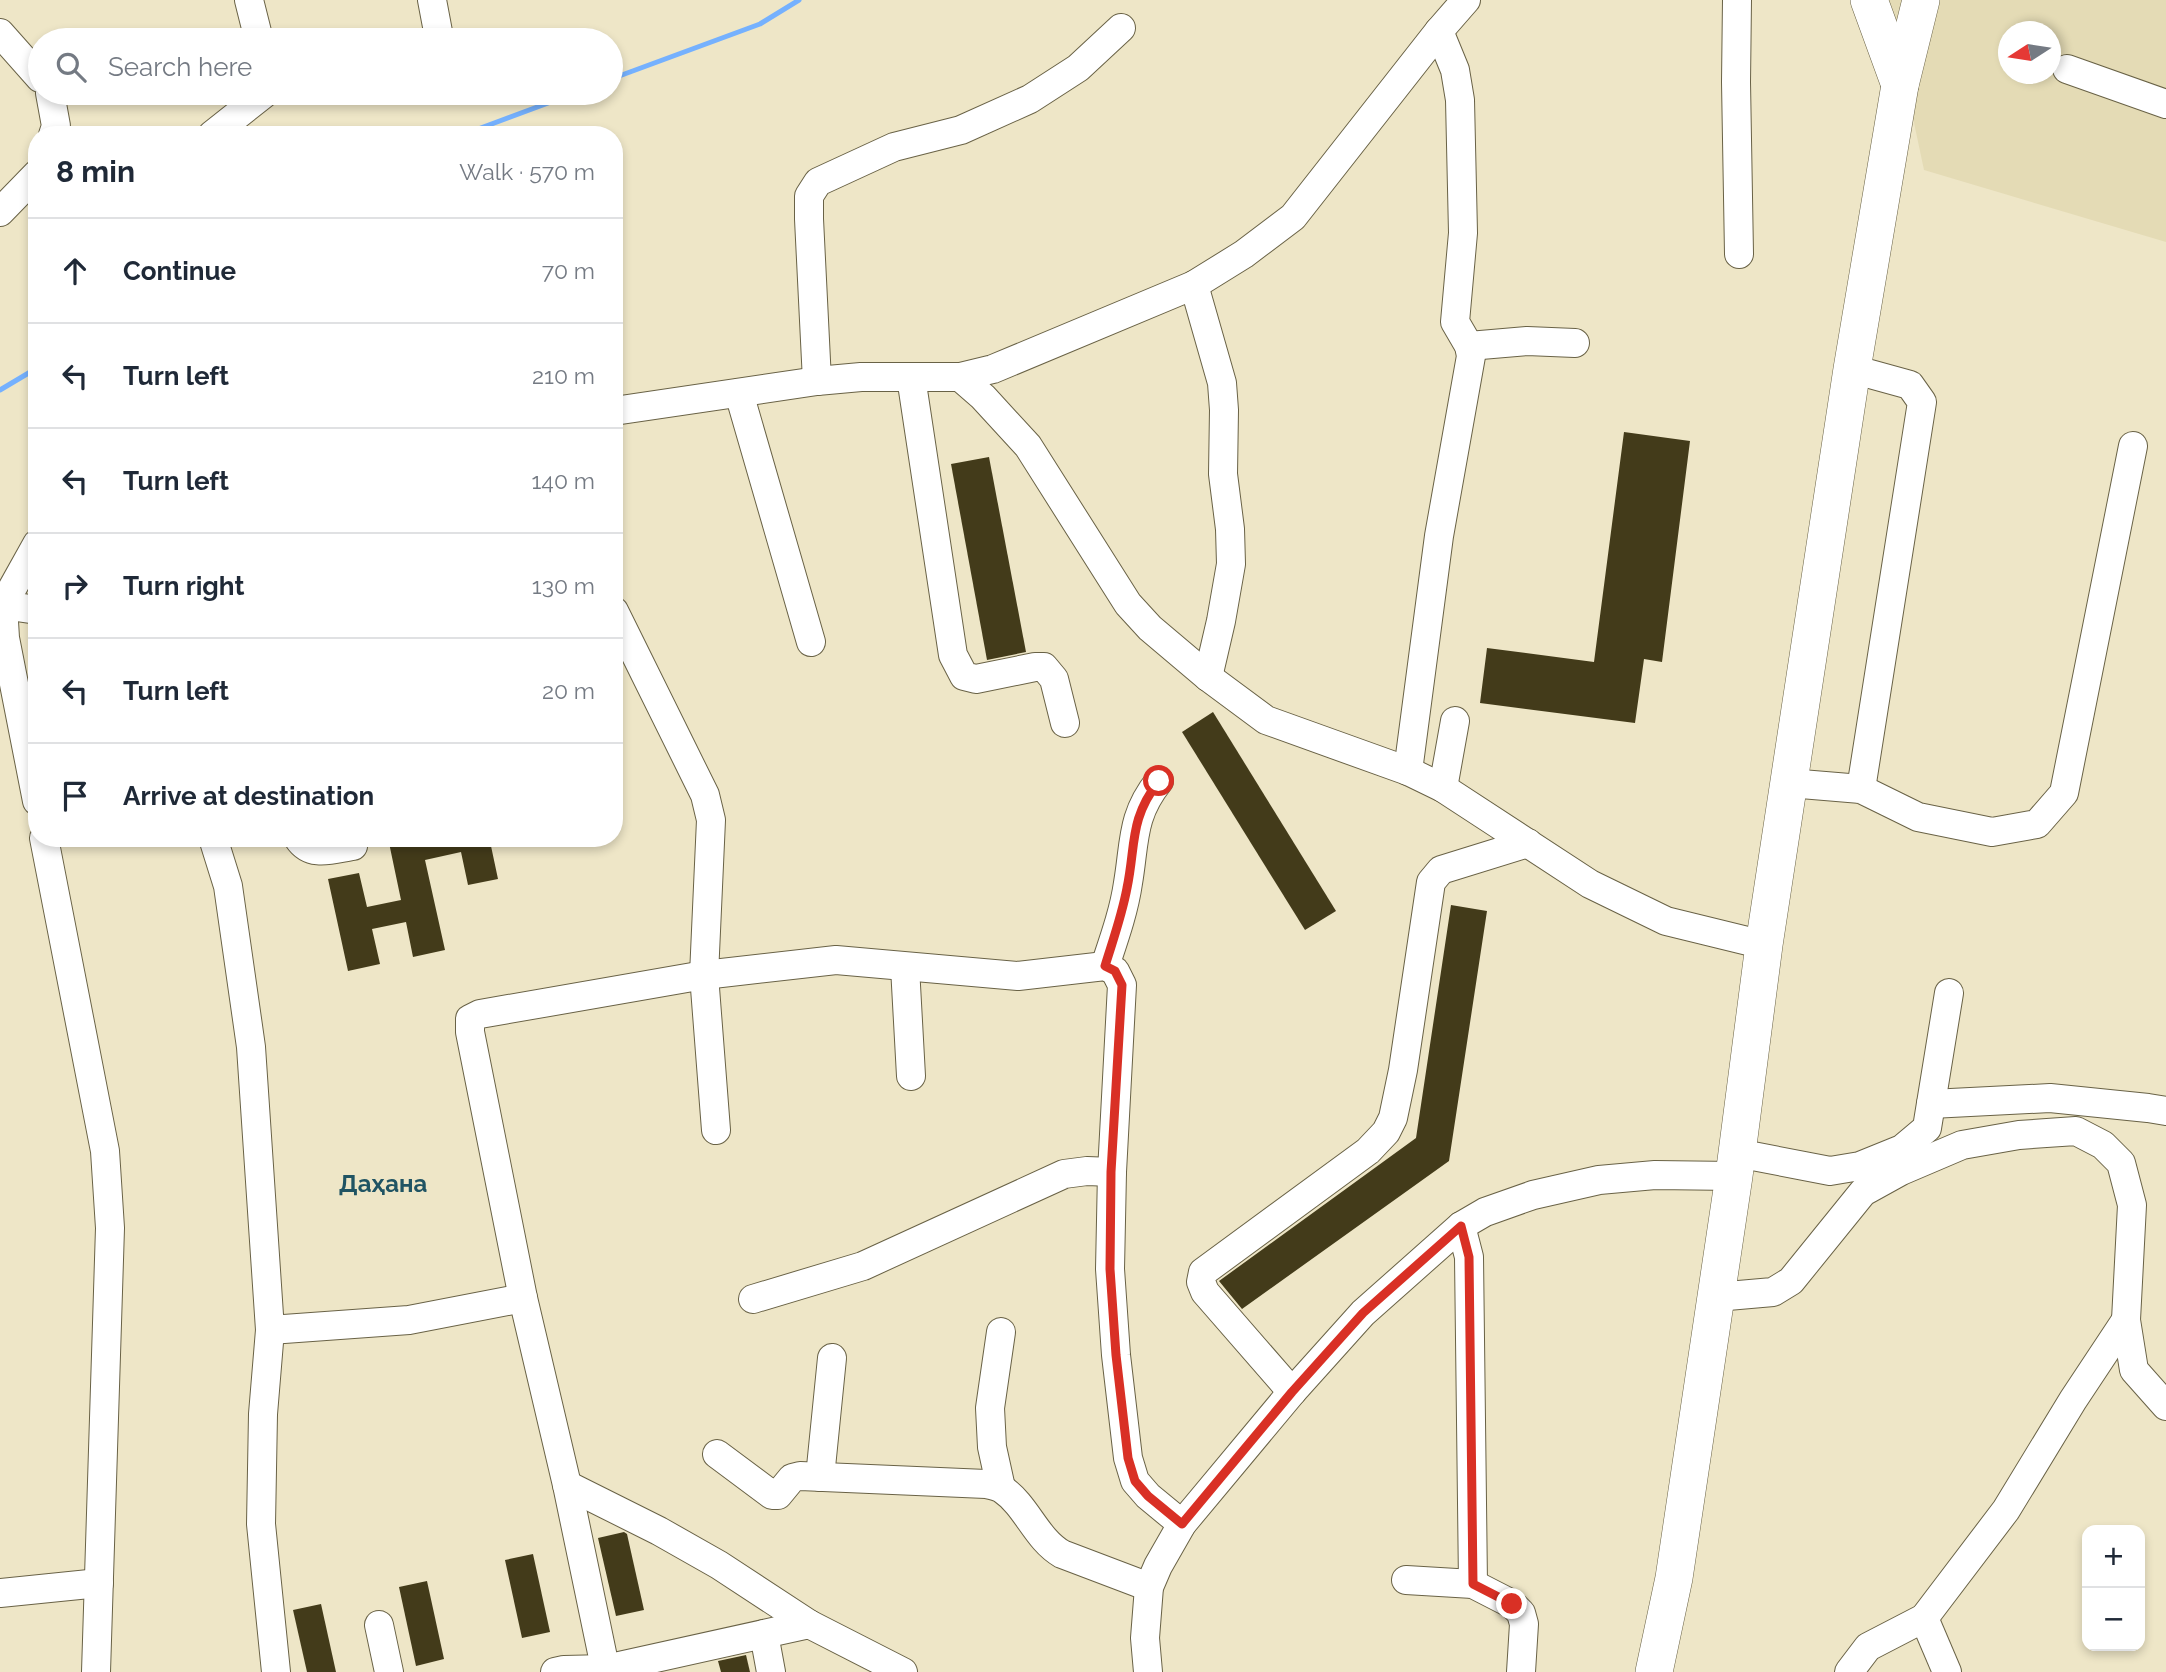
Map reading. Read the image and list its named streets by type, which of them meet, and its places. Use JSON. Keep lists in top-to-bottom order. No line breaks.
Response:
{"districts":["Даҳана"],"north":"left","page":{"search":"Search here","heading":["8 min","Walk · 570 m"],"list":[["Continue","70 m"],["Turn left","210 m"],["Turn left","140 m"],["Turn right","130 m"],["Turn left","20 m"],"Arrive at destination"],"map_buttons":["+","−"]}}
